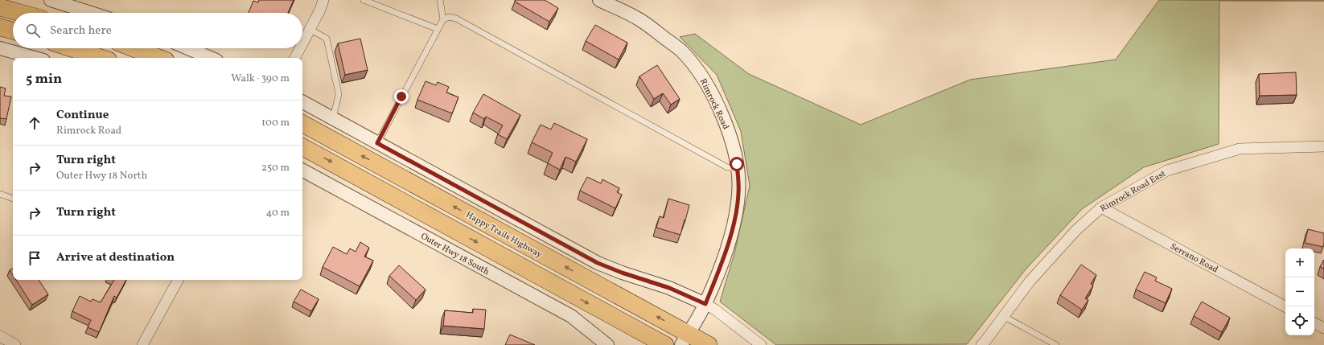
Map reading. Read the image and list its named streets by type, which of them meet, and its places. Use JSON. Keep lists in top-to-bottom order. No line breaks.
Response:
{"streets":{"main road":["Happy Trails Highway"],"street":["Rimrock Road","Rimrock Road East","Outer Hwy 18 South","Serrano Road"]},"crossings":[["Rimrock Road","Happy Trails Highway"],["Rimrock Road East","Serrano Road"]],"page":{"search":"Search here","heading":["5 min","Walk · 390 m"],"list":[["Continue","Rimrock Road","100 m"],["Turn right","Outer Hwy 18 North","250 m"],["Turn right","40 m"],"Arrive at destination"],"map_buttons":["+","−"]}}
